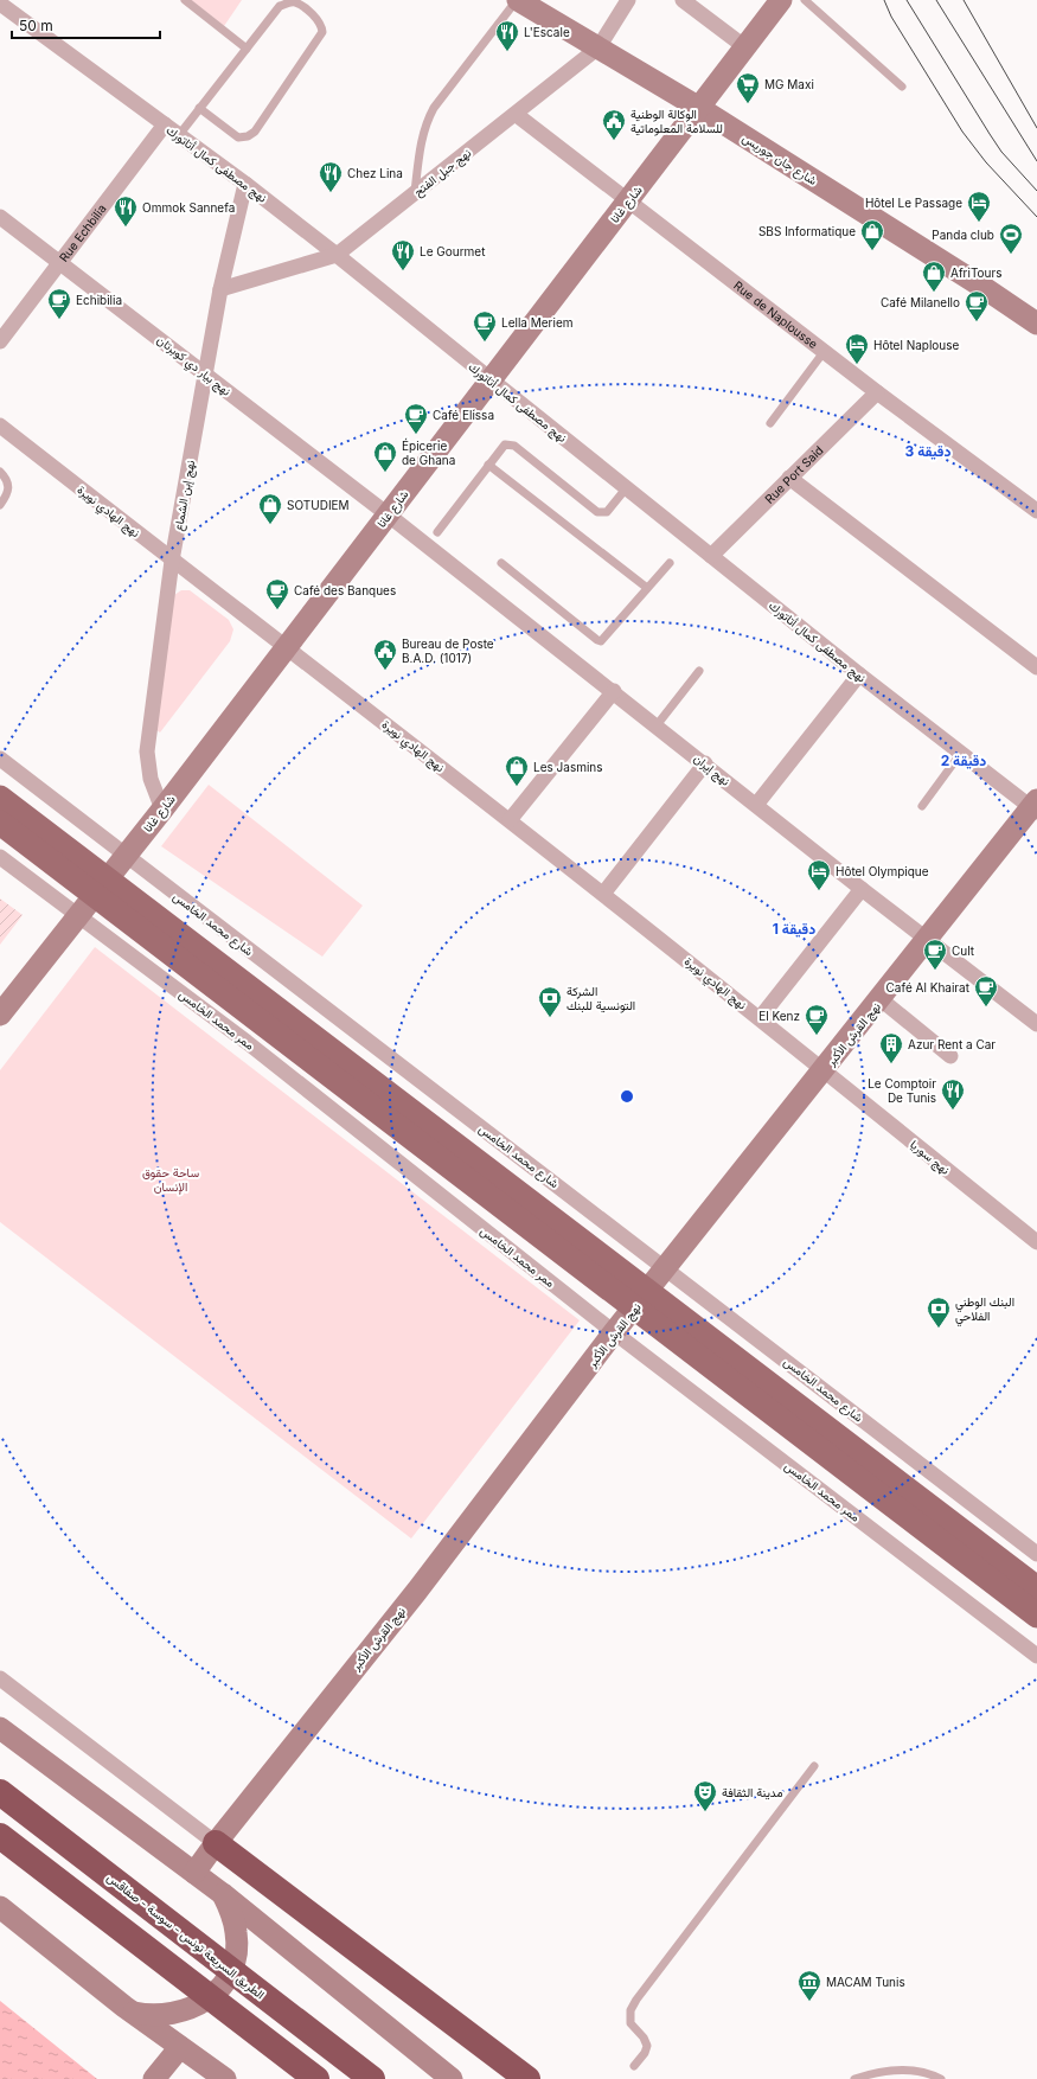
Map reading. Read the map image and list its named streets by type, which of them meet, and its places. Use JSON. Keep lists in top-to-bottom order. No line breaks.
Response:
{"streets":{"highway":["الطريق السريعة تونس - سوسة - صفاقس"],"main road":["شارع جان جوريس","شارع غانا","نهج القرش الأكبر"],"street":["نهج مصطفى كمال أتاتورك","نهج جبل الفتح","Rue Echbilia","Rue de Naplousse","نهج بيار دي كوبرتان","Rue Port Said","نهج إبن الشماع","نهج الهادي نويرة","نهج إيران","شارع محمد الخامس","ممر محمد الخامس","نهج سوريا"]},"crossings":[["شارع جان جوريس","نهج جبل الفتح"],["شارع جان جوريس","شارع غانا"],["نهج مصطفى كمال أتاتورك","نهج جبل الفتح"],["نهج مصطفى كمال أتاتورك","شارع غانا"],["نهج مصطفى كمال أتاتورك","Rue Echbilia"],["نهج مصطفى كمال أتاتورك","Rue Port Said"],["نهج مصطفى كمال أتاتورك","نهج إبن الشماع"],["نهج مصطفى كمال أتاتورك","نهج القرش الأكبر"],["نهج جبل الفتح","Rue de Naplousse"],["نهج جبل الفتح","نهج إبن الشماع"],["شارع غانا","Rue de Naplousse"],["شارع غانا","نهج بيار دي كوبرتان"],["شارع غانا","نهج إبن الشماع"],["شارع غانا","نهج الهادي نويرة"],["شارع غانا","نهج إيران"],["شارع غانا","شارع محمد الخامس"],["شارع غانا","ممر محمد الخامس"],["Rue Echbilia","نهج بيار دي كوبرتان"],["Rue de Naplousse","Rue Port Said"],["نهج بيار دي كوبرتان","نهج إبن الشماع"],["نهج بيار دي كوبرتان","نهج إيران"],["نهج إبن الشماع","نهج الهادي نويرة"],["نهج الهادي نويرة","نهج القرش الأكبر"],["نهج الهادي نويرة","نهج سوريا"],["نهج إيران","نهج القرش الأكبر"],["شارع محمد الخامس","نهج القرش الأكبر"],["ممر محمد الخامس","نهج القرش الأكبر"],["نهج القرش الأكبر","نهج سوريا"]],"parks":["ساحة حقوق الإنسان"],"places":{"restaurant":["L'Escale","Chez Lina","Ommok Sannefa","Le Gourmet","Le Comptoir De Tunis"],"supermarket":["MG Maxi"],"public building":["الوكالة الوطنية للسلامة المعلوماتية","Bureau de Poste B.A.D. (1017)"],"hotel":["Hôtel Le Passage","Hôtel Naplouse","Hôtel Olympique"],"shop":["SBS Informatique","AfriTours","Épicerie de Ghana","SOTUDIEM","Les Jasmins"],"sports":["Panda club"],"cafe":["Echibilia","Café Milanello","Lella Meriem","Café Elissa","Café des Banques","Cult","Café Al Khairat","El Kenz"],"bank":["الشركة التونسية للبنك","البنك الوطني الفلاحي"],"building":["Azur Rent a Car"],"theatre":["مدينة الثقافة"],"museum":["MACAM Tunis"]},"scale_bar":"50 m","rings":["3 دقيقة","2 دقيقة","1 دقيقة"]}
